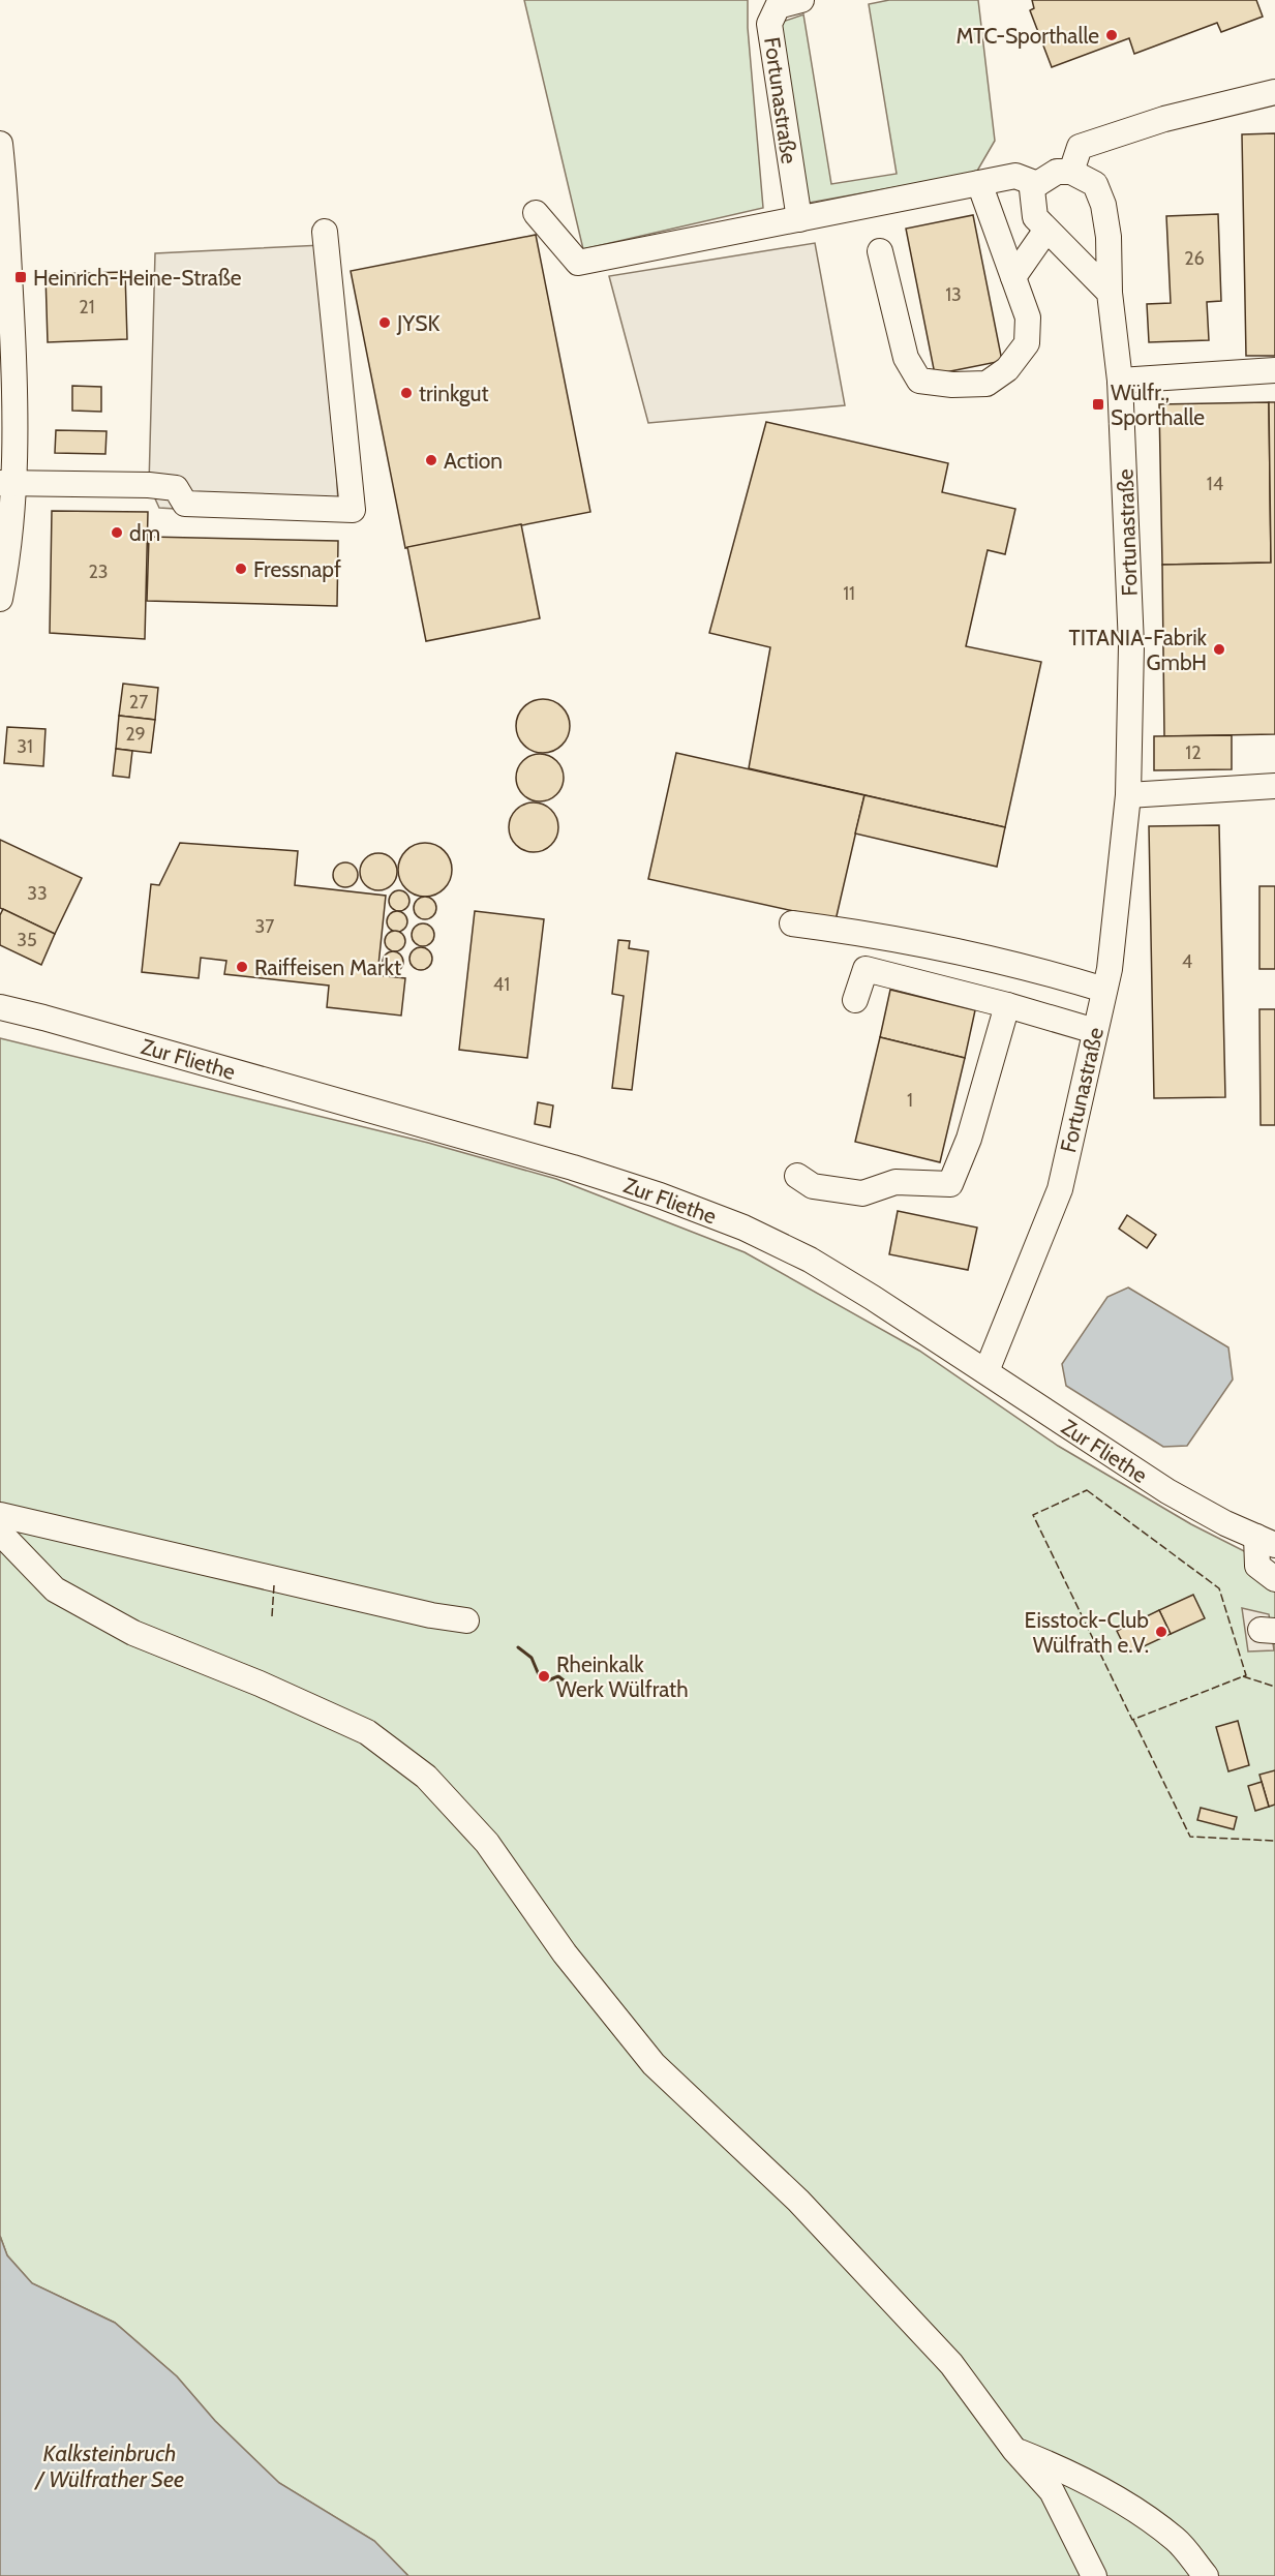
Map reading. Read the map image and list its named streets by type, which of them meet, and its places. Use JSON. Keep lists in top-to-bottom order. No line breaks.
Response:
{"streets":{"street":["Fortunastraße","Zur Fliethe"]},"crossings":[["Fortunastraße","Zur Fliethe"]],"water":["Kalksteinbruch / Wülfrather See"],"places":{"other":["MTC-Sporthalle","JYSK","trinkgut","Action","dm","Fressnapf","TITANIA-Fabrik GmbH","Raiffeisen Markt","Eisstock-Club Wülfrath e.V.","Rheinkalk Werk Wülfrath"],"transit":["Heinrich-Heine-Straße","Wülfr., Sporthalle"]},"house_numbers":["26","13","21","14","23","11","27","29","31","12","33","37","35","4","41","1"]}
